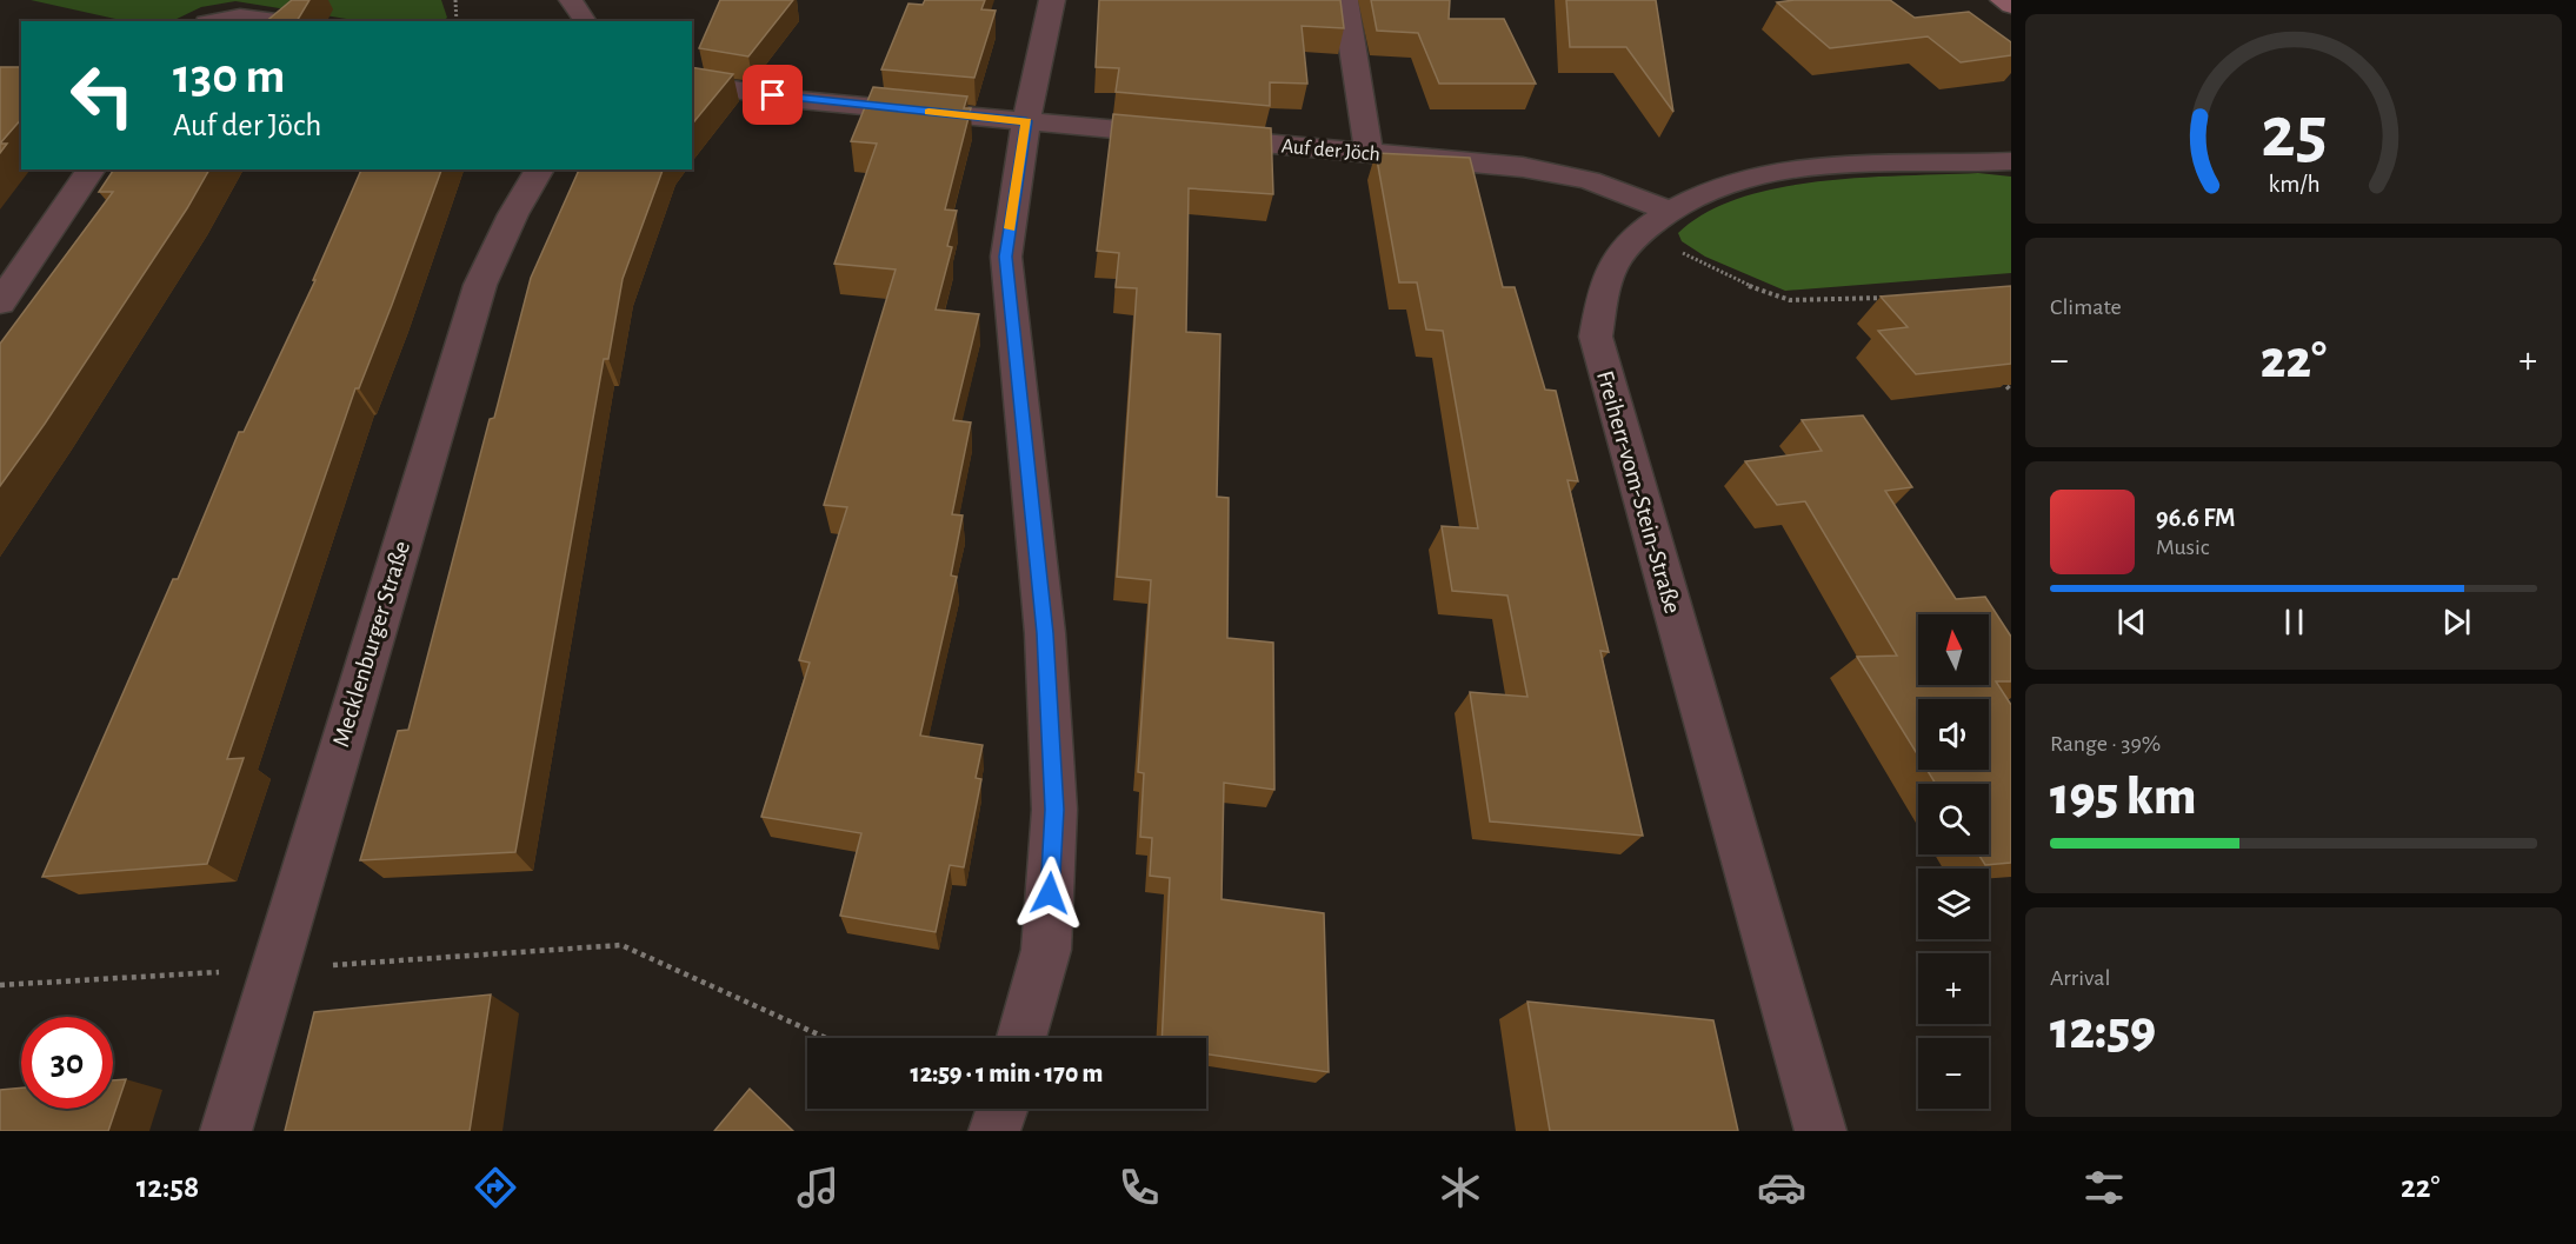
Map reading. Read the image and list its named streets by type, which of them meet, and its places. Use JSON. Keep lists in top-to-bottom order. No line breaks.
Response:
{"streets":{"street":["Auf der Jöch","Freiherr-vom-Stein-Straße","Mecklenburger Straße"]},"crossings":[["Auf der Jöch","Freiherr-vom-Stein-Straße"]],"north":"top","page":{"turn":["130 m","Auf der Jöch"],"tile":["Climate",["Range · 39%","195 km"],["Arrival","12:59"]],"heat":["−","22°","+"],"song":["96.6 FM","Music"],"map_buttons":["+","−"],"limit":"30","trip":"12:59 · 1 min · 170 m","tabs":["12:58","22°"],"gauge":["25","km/h"]}}
